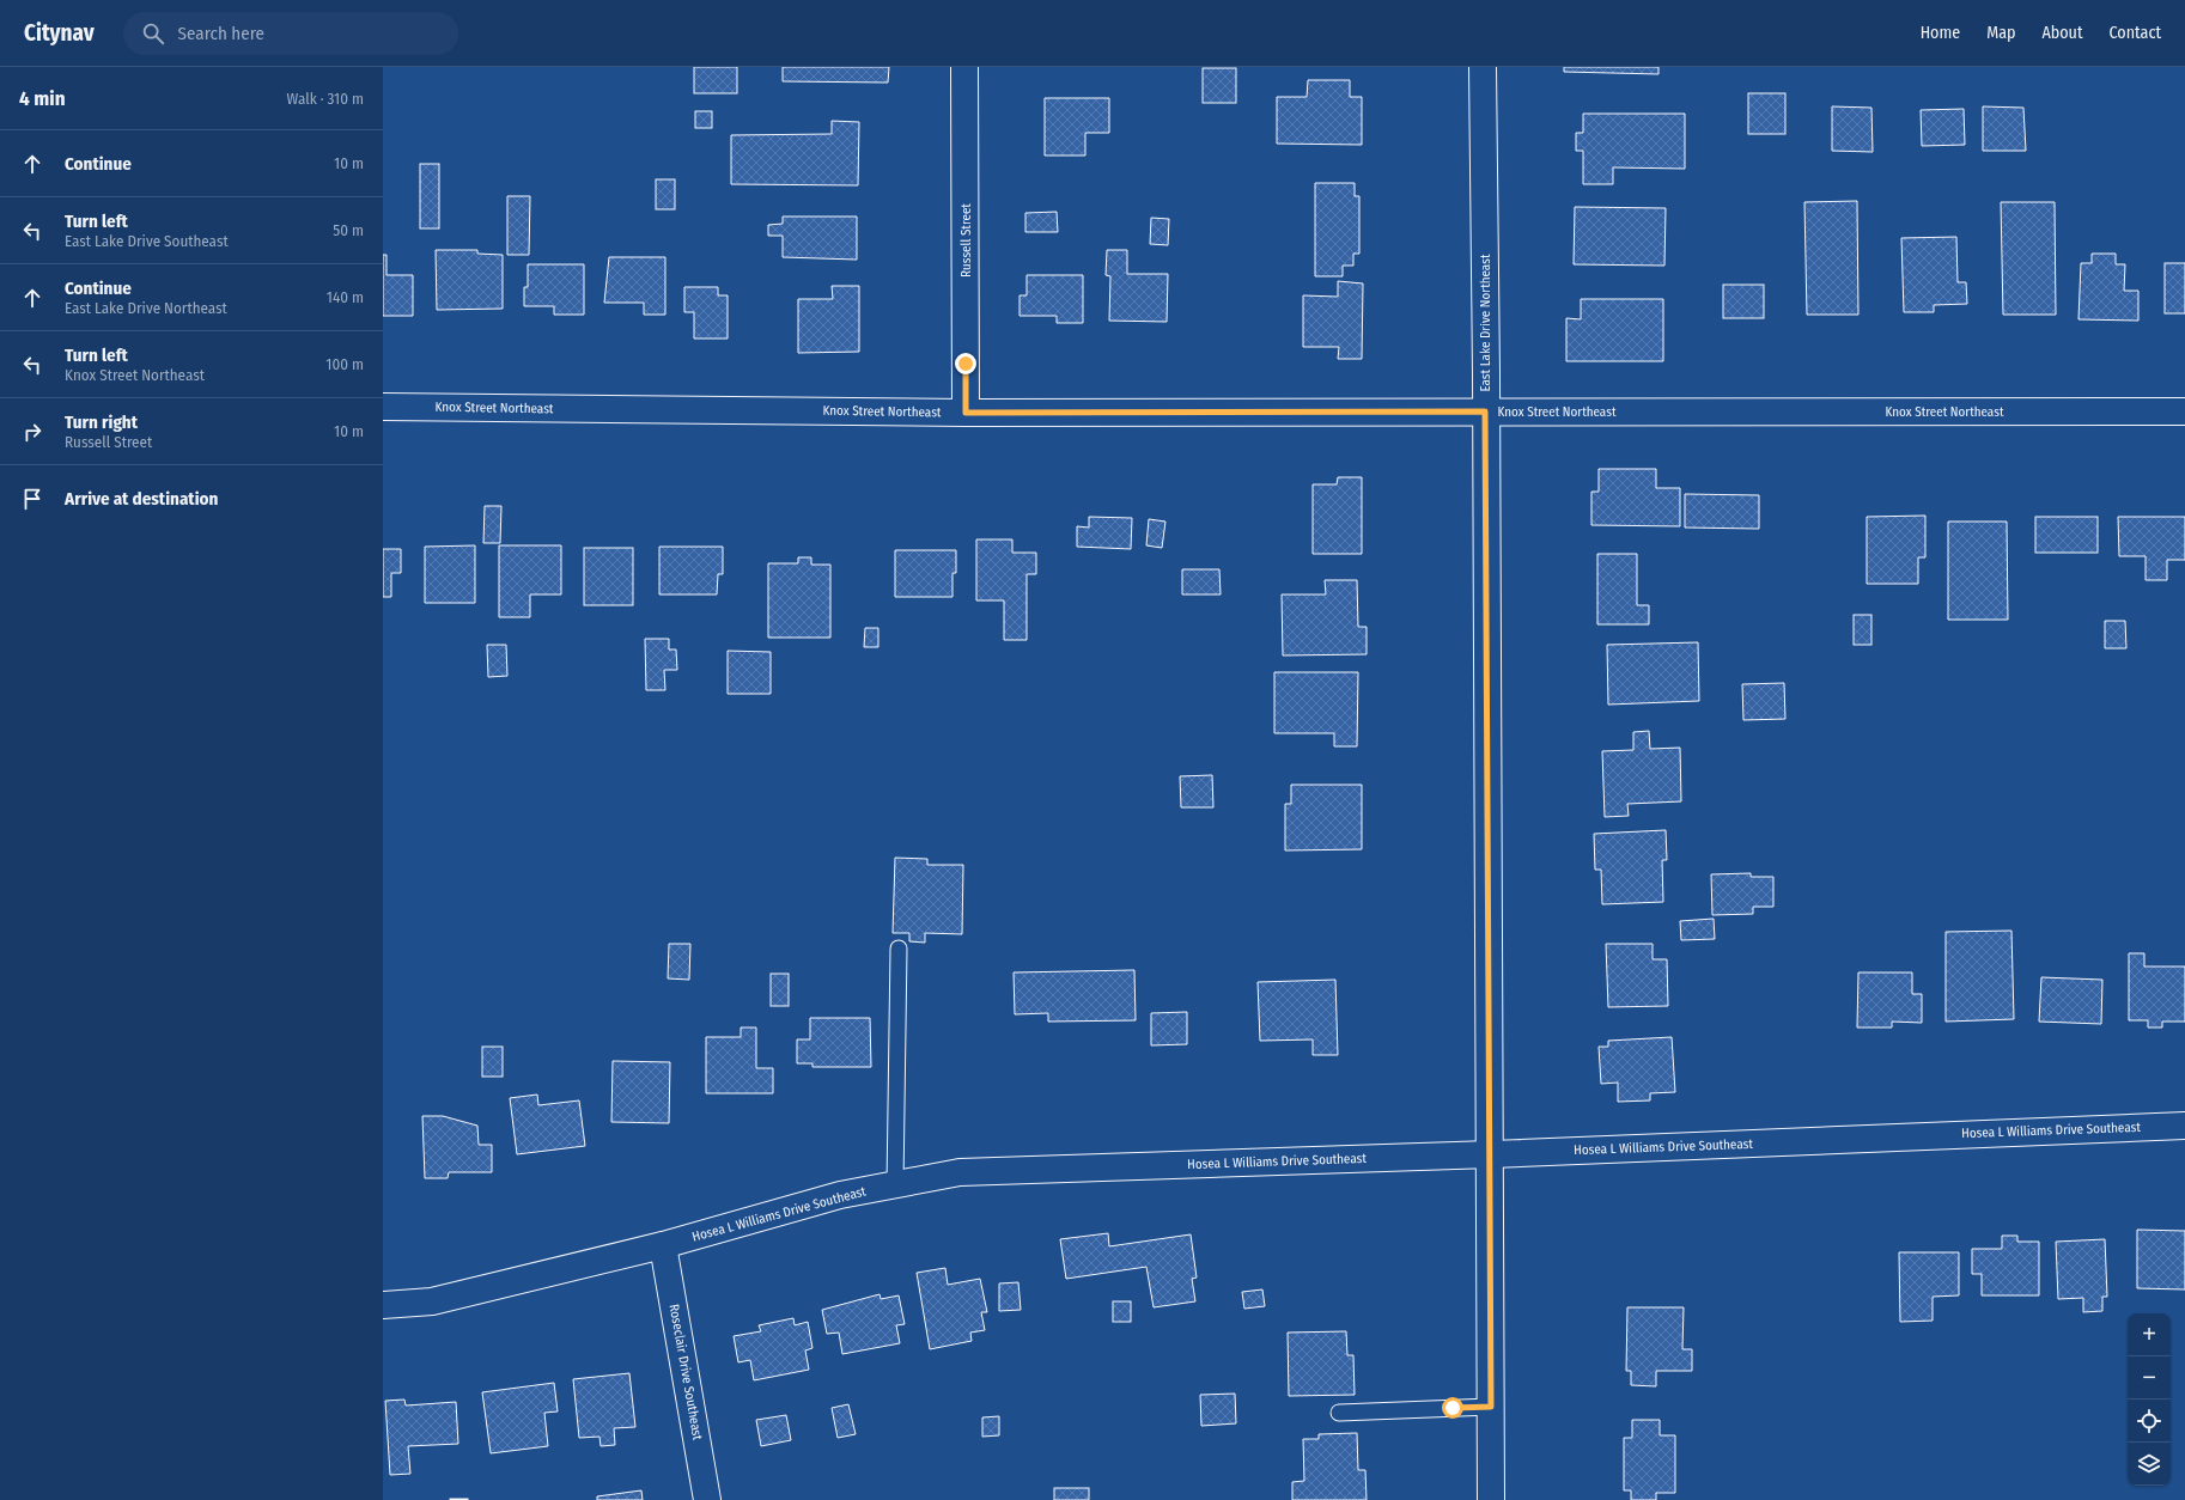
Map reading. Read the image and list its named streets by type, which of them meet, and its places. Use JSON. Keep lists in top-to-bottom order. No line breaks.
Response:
{"streets":{"street":["Russell Street","East Lake Drive Northeast","Knox Street Northeast","Hosea L Williams Drive Southeast","Roseclair Drive Southeast"]},"crossings":[["Russell Street","Knox Street Northeast"],["East Lake Drive Northeast","Knox Street Northeast"],["East Lake Drive Northeast","Hosea L Williams Drive Southeast"],["Hosea L Williams Drive Southeast","Roseclair Drive Southeast"]],"page":{"header":"Citynav","search":"Search here","nav":["Home","Map","About","Contact"],"heading":["4 min","Walk · 310 m"],"list":[["Continue","10 m"],["Turn left","East Lake Drive Southeast","50 m"],["Continue","East Lake Drive Northeast","140 m"],["Turn left","Knox Street Northeast","100 m"],["Turn right","Russell Street","10 m"],"Arrive at destination"],"map_buttons":["+","−"]}}
